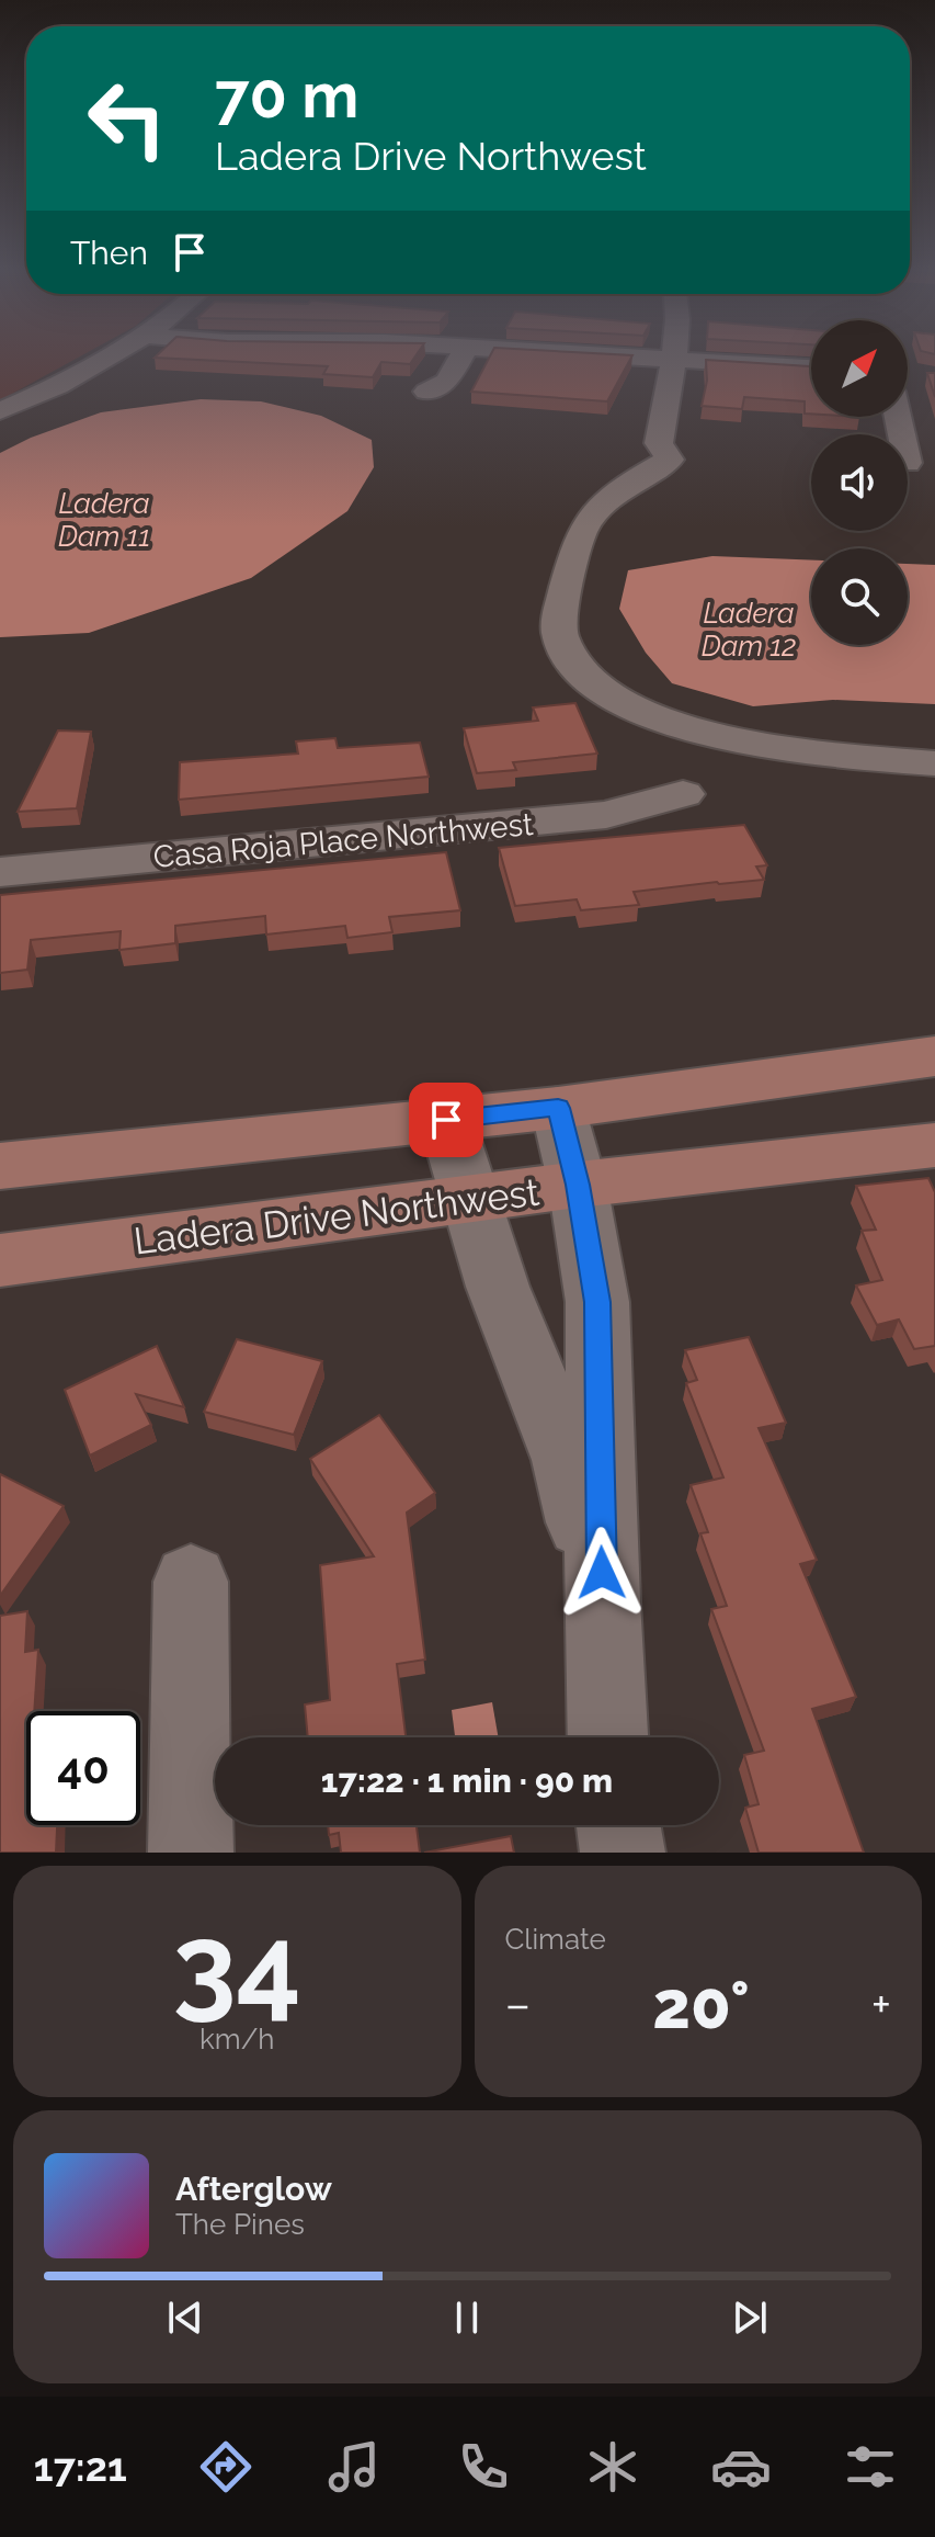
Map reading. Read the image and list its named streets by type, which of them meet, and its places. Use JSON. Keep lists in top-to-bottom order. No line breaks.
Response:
{"streets":{"main road":["Ladera Drive Northwest"],"street":["Casa Roja Place Northwest"]},"water":["Ladera Dam 11","Ladera Dam 12"],"north":"top right","page":{"turn":["70 m","Ladera Drive Northwest"],"then":"Then","limit":"40","trip":"17:22 · 1 min · 90 m","tile":[["34","km/h"],"Climate"],"heat":["−","20°","+"],"song":["Afterglow","The Pines"],"tabs":"17:21"}}
